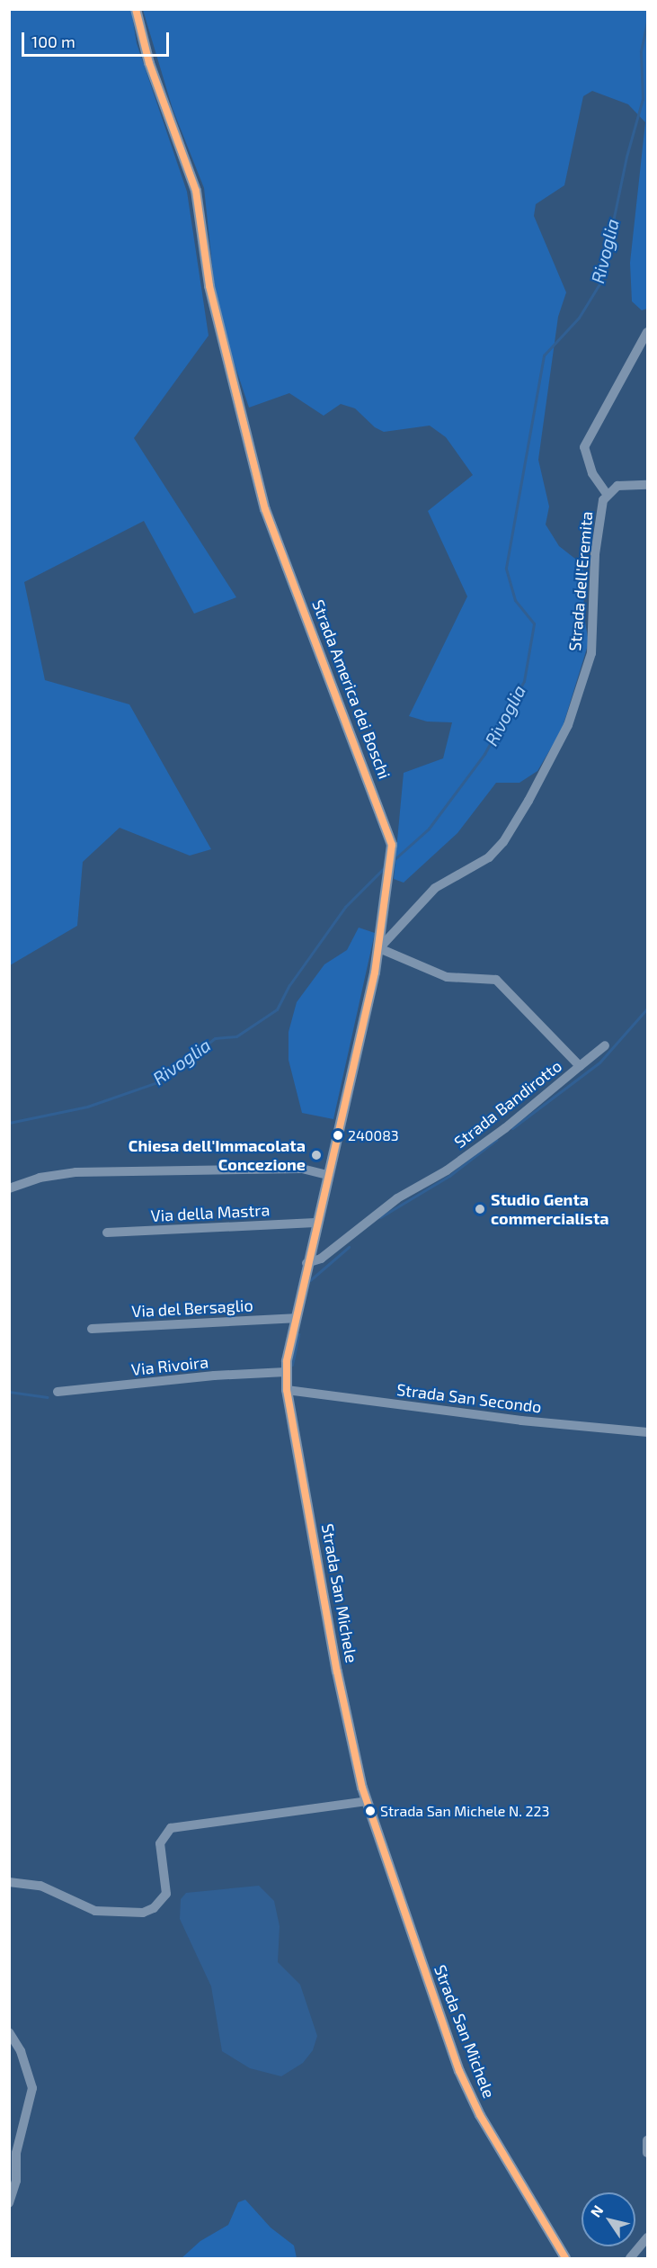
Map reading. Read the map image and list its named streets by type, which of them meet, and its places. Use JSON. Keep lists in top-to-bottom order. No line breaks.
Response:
{"streets":{"street":["Strada dell'Eremita","Strada America dei Boschi","Strada Bandirotto","Via della Mastra","Via del Bersaglio","Via Rivoira","Strada San Secondo","Strada San Michele"]},"crossings":[["Strada dell'Eremita","Strada America dei Boschi"],["Strada dell'Eremita","Strada Bandirotto"],["Strada America dei Boschi","Strada Bandirotto"],["Strada America dei Boschi","Via della Mastra"],["Strada America dei Boschi","Via del Bersaglio"],["Strada America dei Boschi","Via Rivoira"],["Strada America dei Boschi","Strada San Secondo"],["Strada America dei Boschi","Strada San Michele"],["Strada San Secondo","Strada San Michele"]],"water":["Rivoglia"],"places":["240083","Chiesa dell′Immacolata Concezione","Studio Genta commercialista","Strada San Michele N. 223"],"scale_bar":"100 m","north":"top left"}
